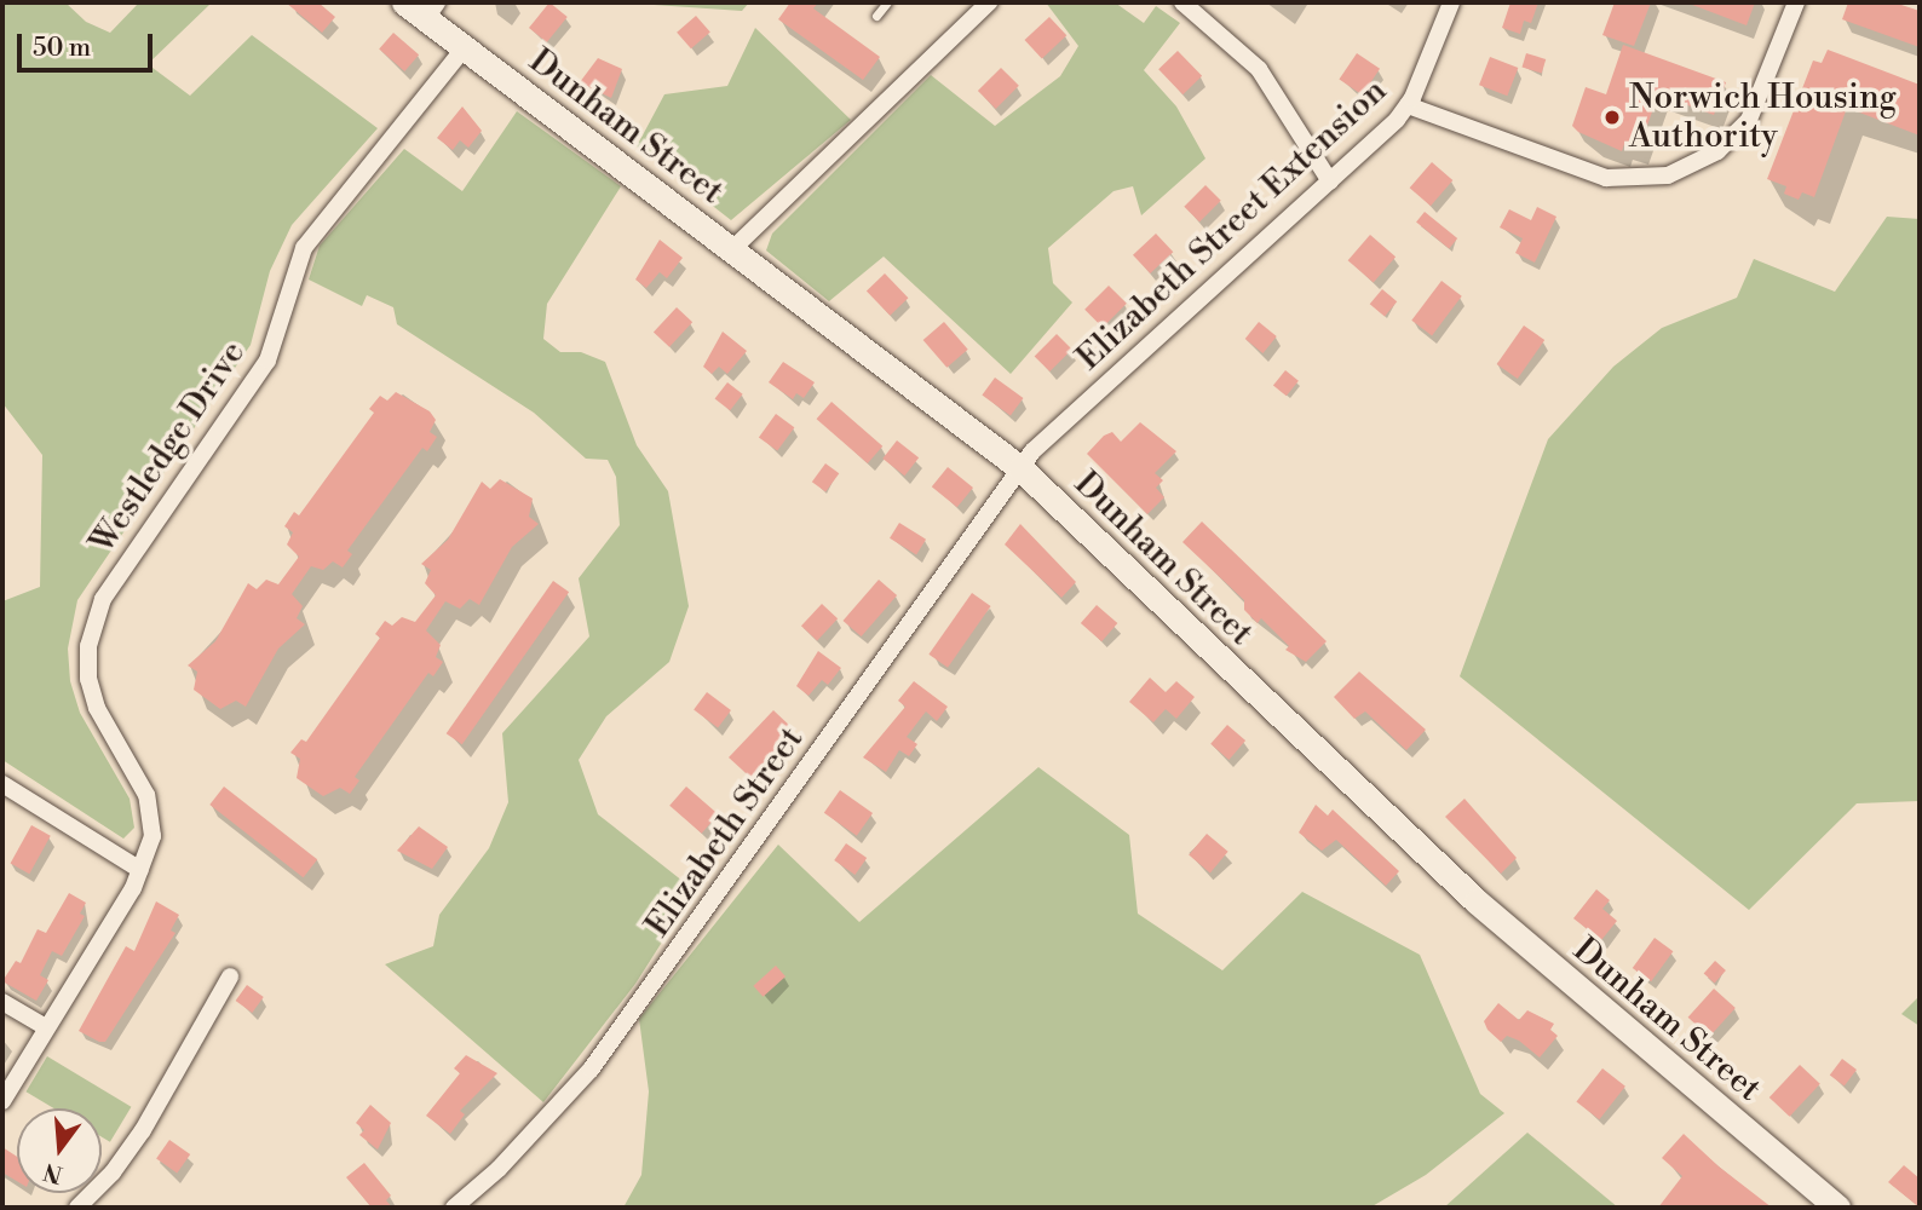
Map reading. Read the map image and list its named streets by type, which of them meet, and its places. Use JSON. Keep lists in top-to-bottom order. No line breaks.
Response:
{"streets":{"street":["Dunham Street","Elizabeth Street Extension","Westledge Drive","Elizabeth Street"]},"crossings":[["Dunham Street","Elizabeth Street Extension"],["Dunham Street","Westledge Drive"],["Dunham Street","Elizabeth Street"],["Elizabeth Street Extension","Elizabeth Street"]],"places":["Norwich Housing Authority"],"scale_bar":"50 m","north":"bottom"}
